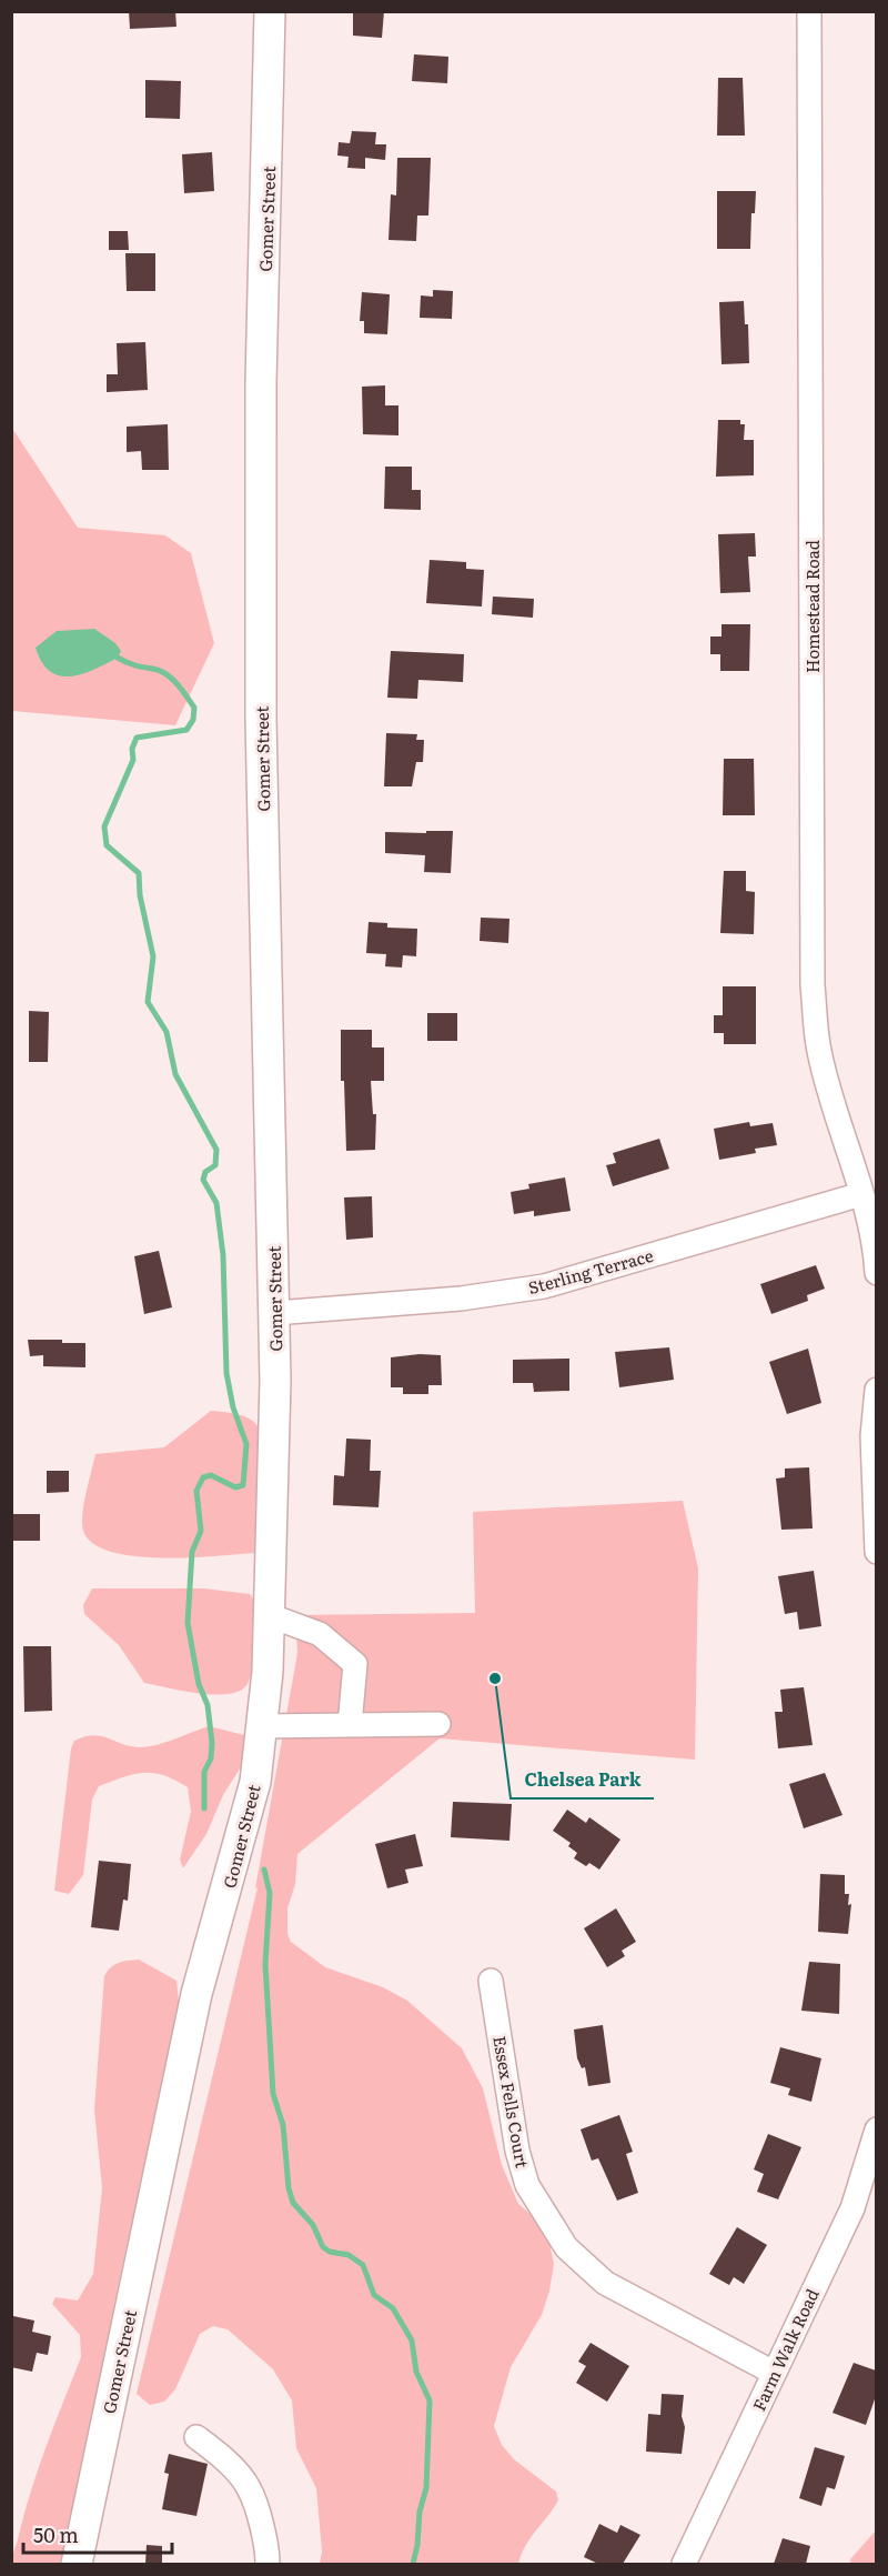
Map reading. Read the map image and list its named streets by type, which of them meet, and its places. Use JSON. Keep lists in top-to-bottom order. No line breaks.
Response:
{"streets":{"street":["Gomer Street","Homestead Road","Sterling Terrace","Essex Fells Court","Farm Walk Road"]},"crossings":[["Gomer Street","Sterling Terrace"],["Homestead Road","Sterling Terrace"],["Essex Fells Court","Farm Walk Road"]],"places":["Chelsea Park"],"scale_bar":"50 m"}
